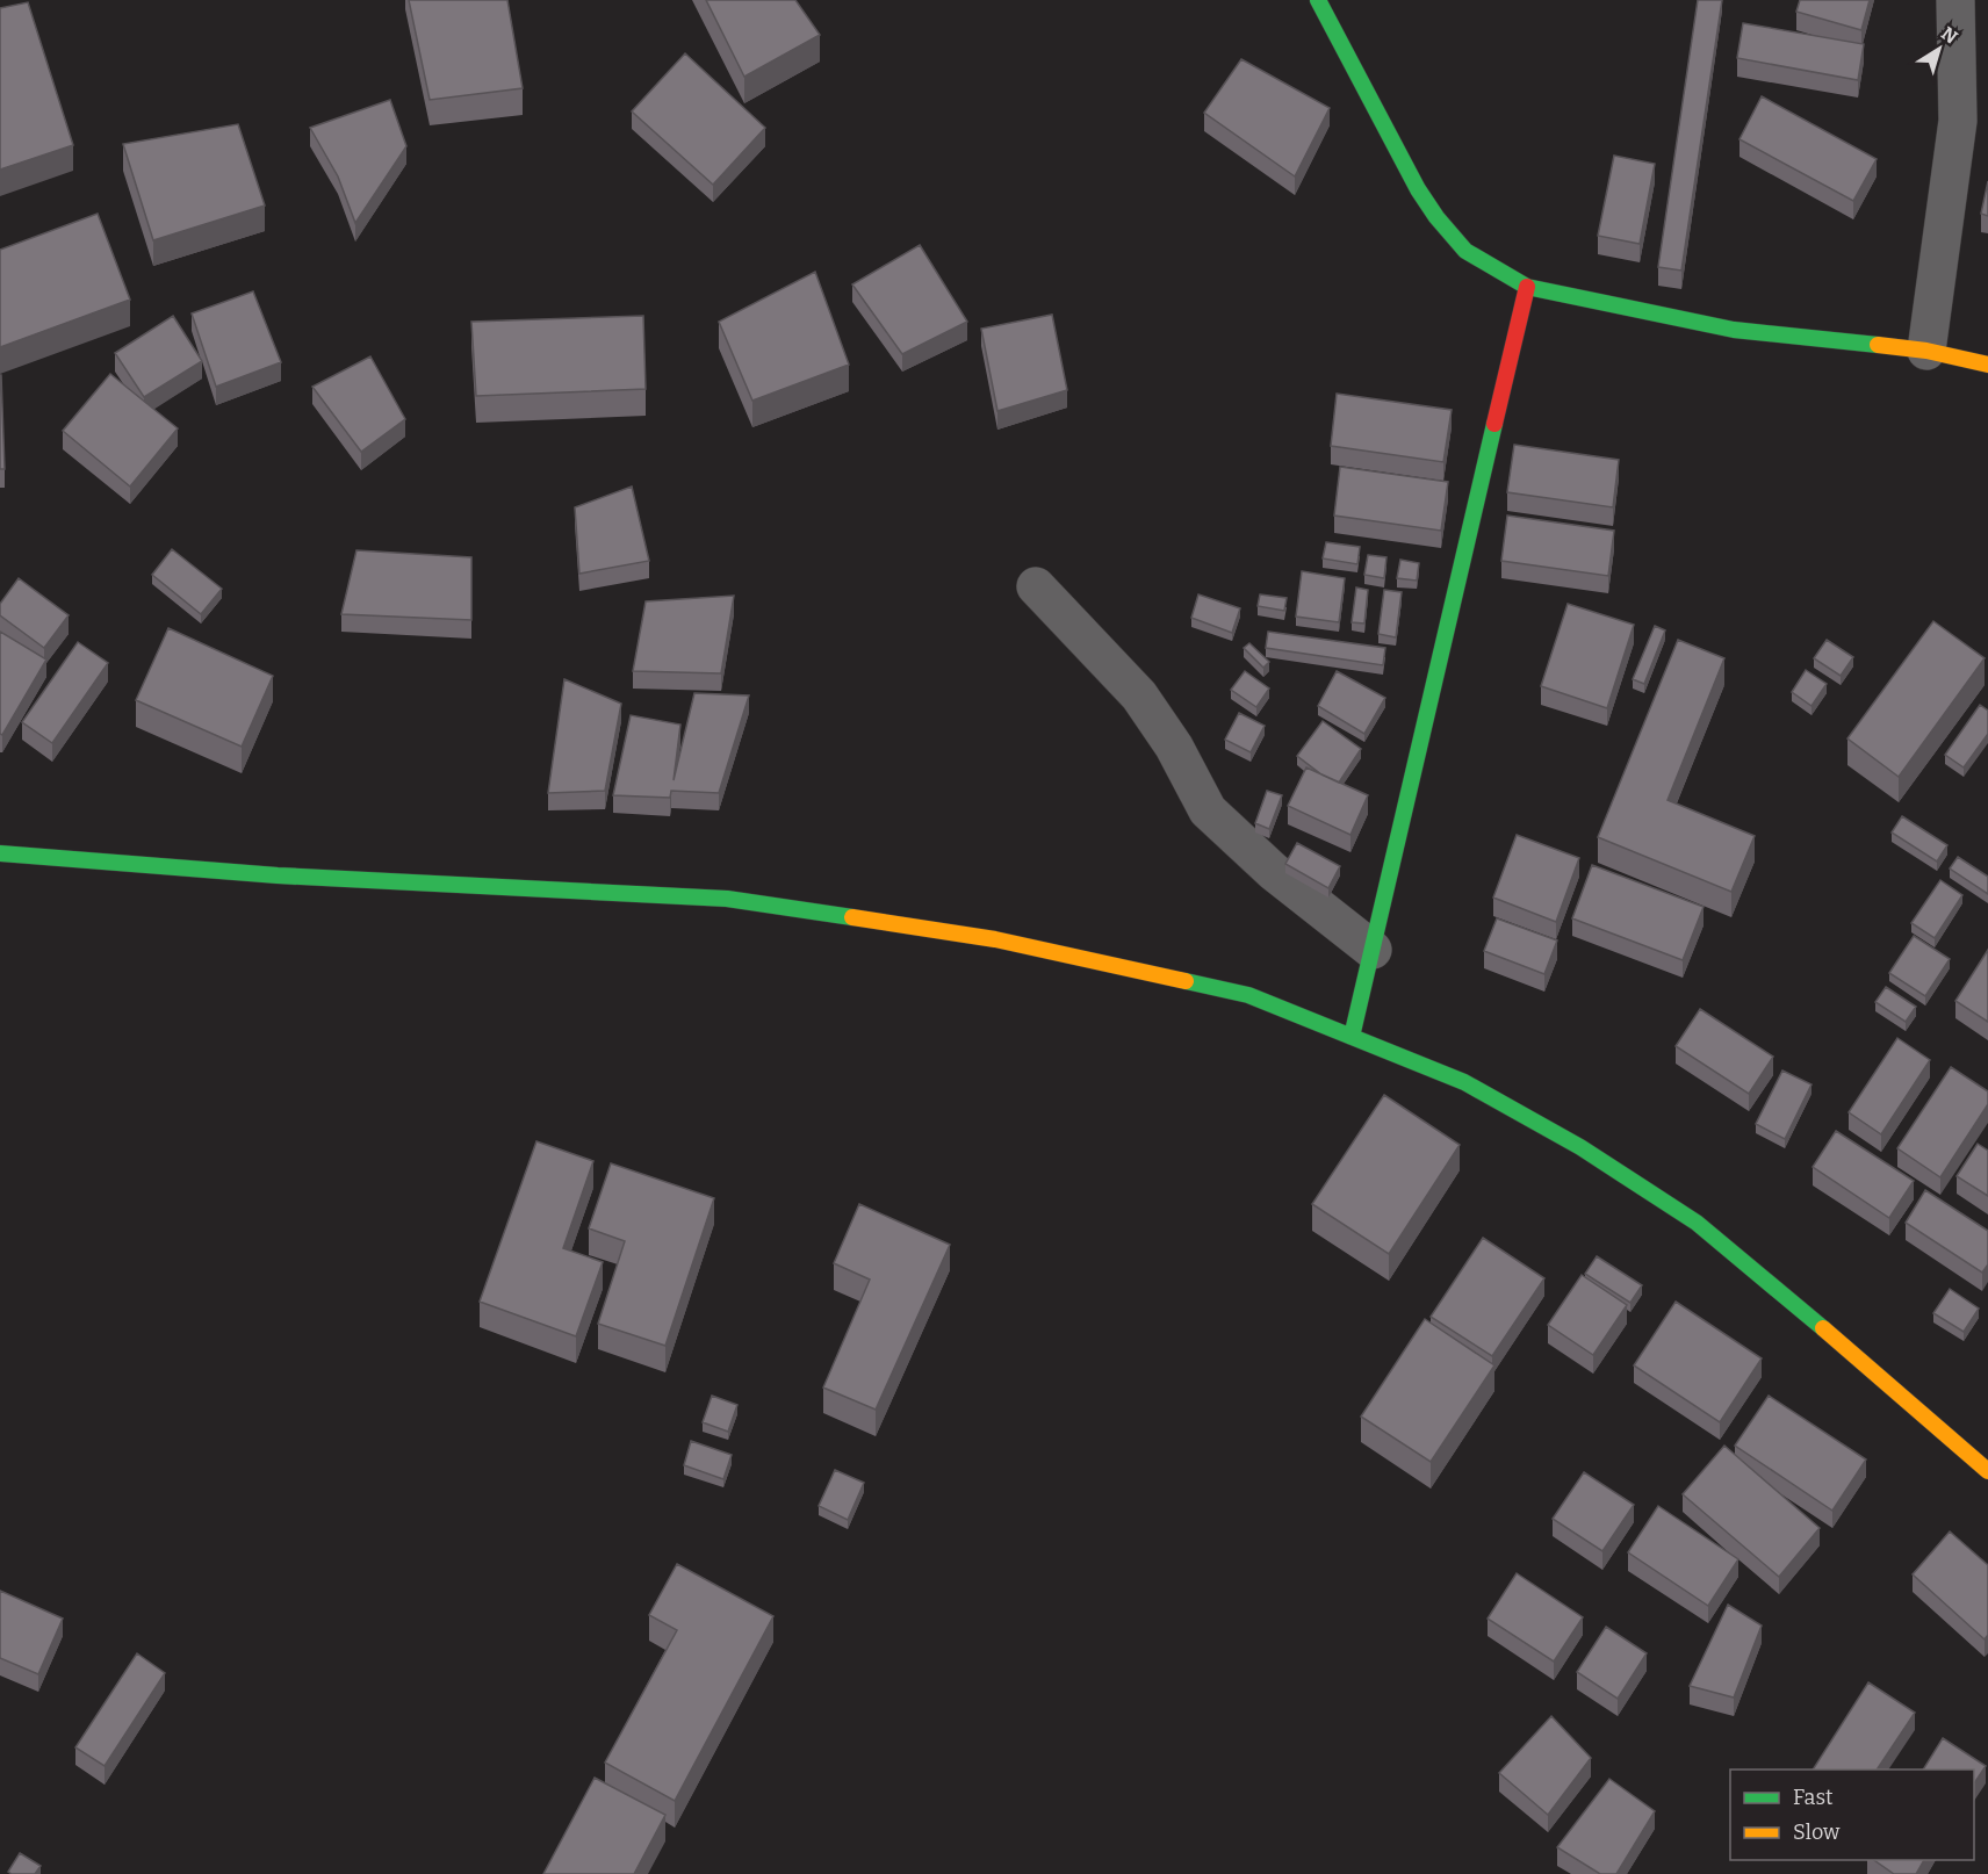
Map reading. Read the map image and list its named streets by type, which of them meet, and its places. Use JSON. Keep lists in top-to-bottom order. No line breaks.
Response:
{"legend":["Fast","Slow"],"north":"top right"}
